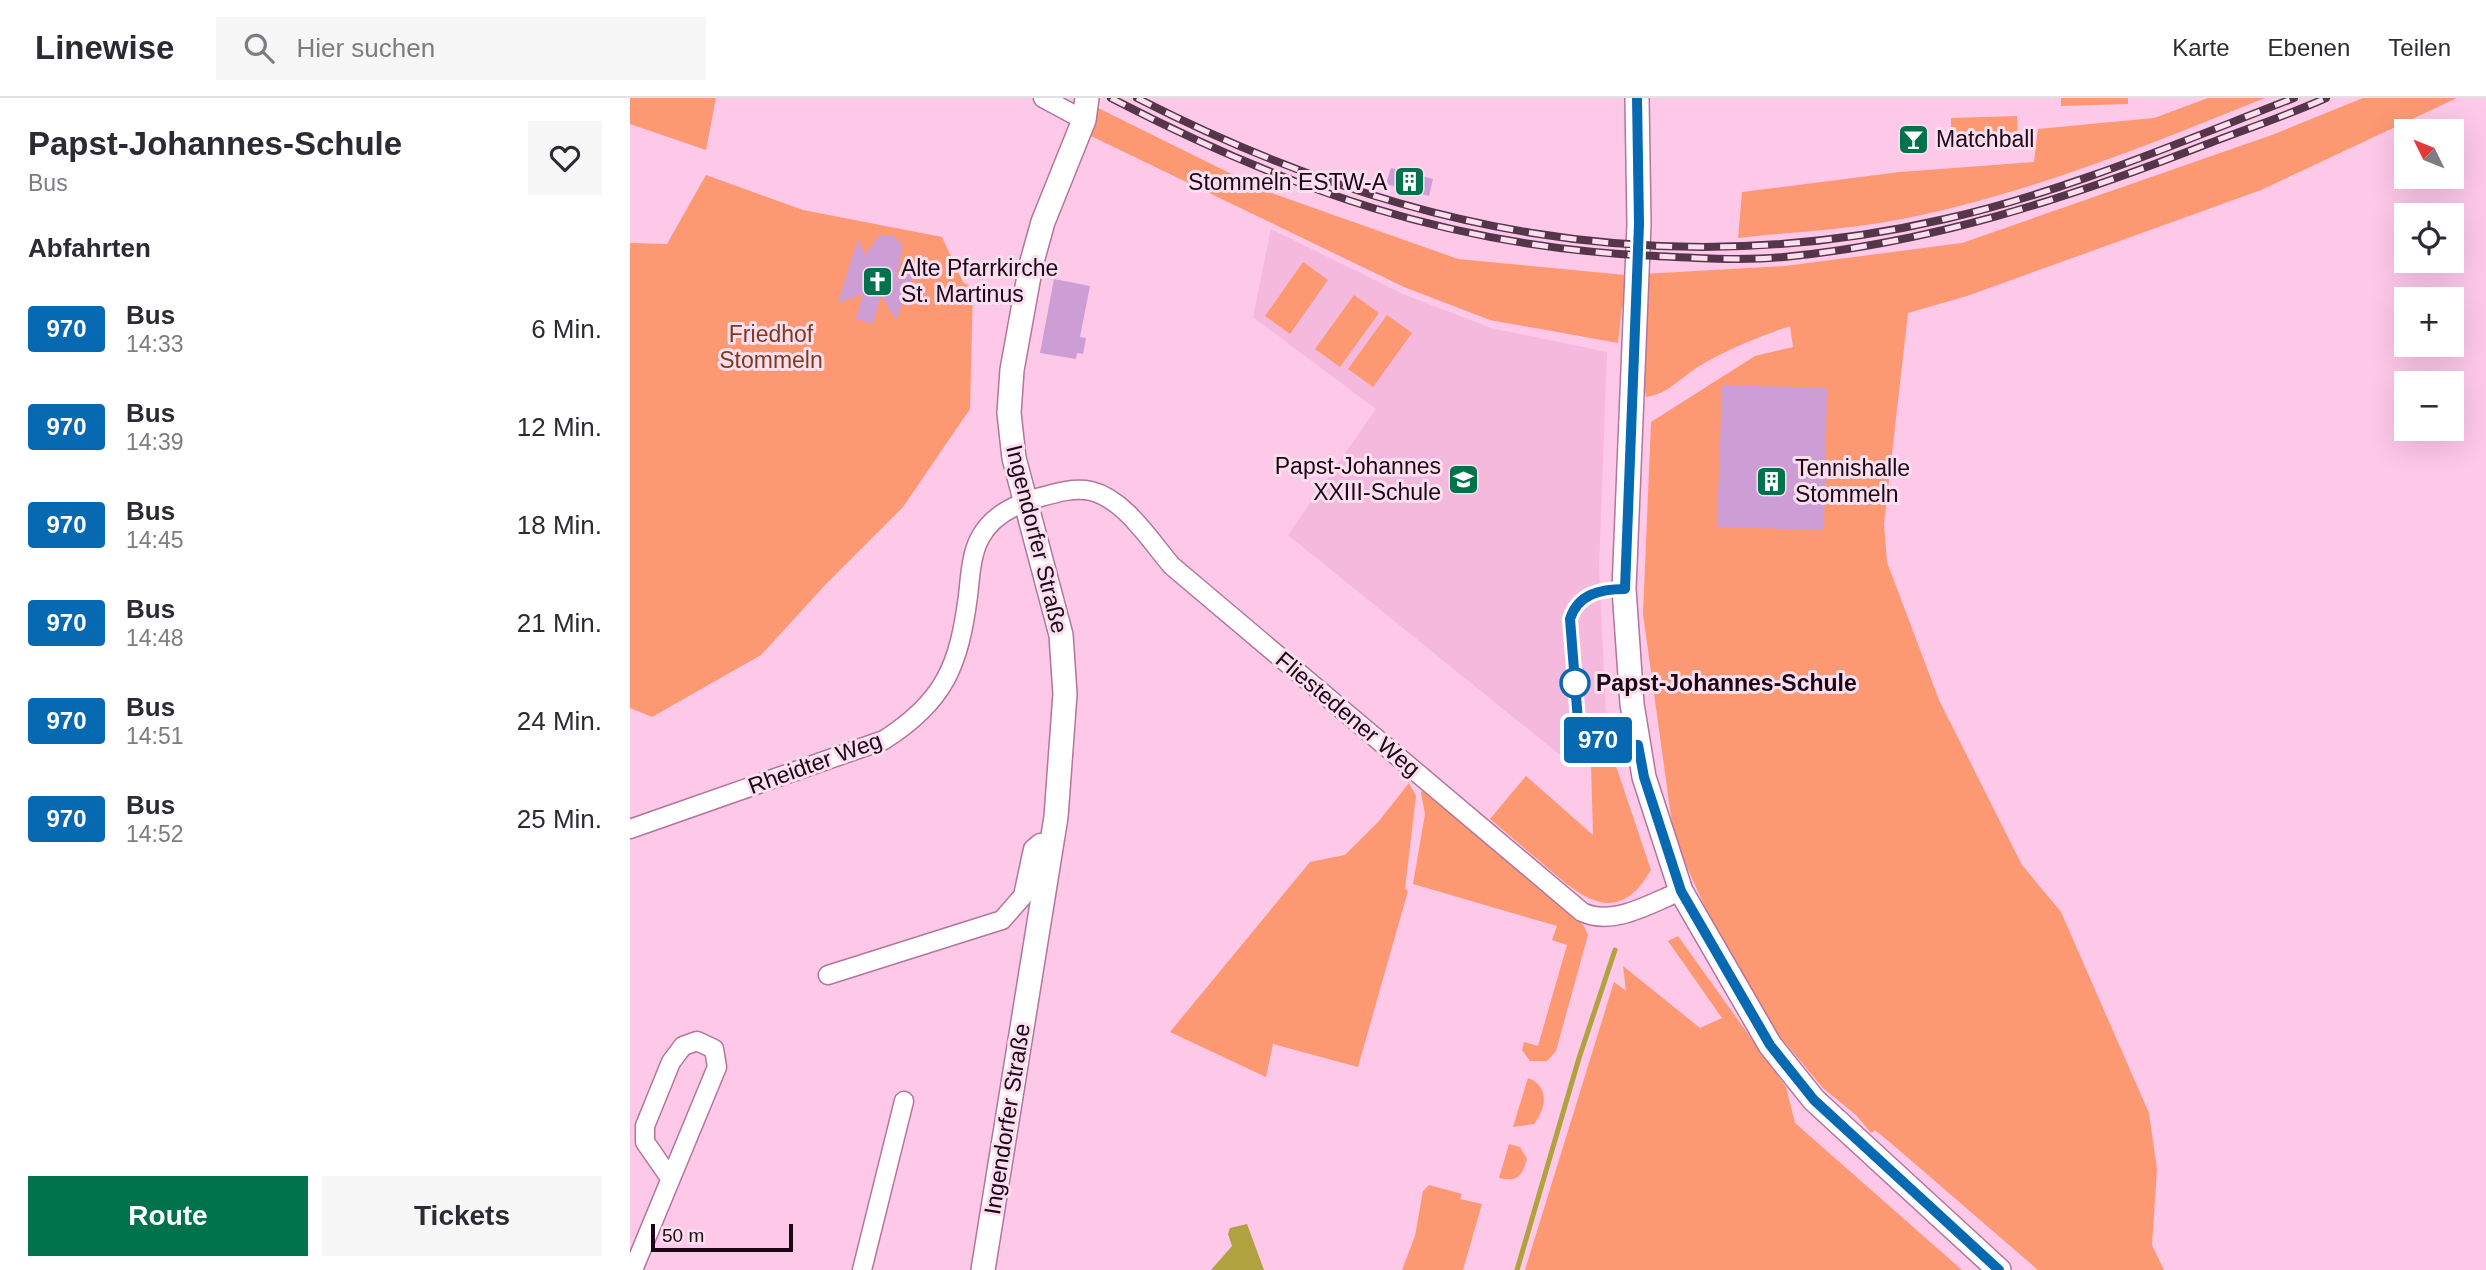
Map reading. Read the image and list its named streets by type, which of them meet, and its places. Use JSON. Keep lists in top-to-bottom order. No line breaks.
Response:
{"streets":{"street":["Ingendorfer Straße","Fliestedener Weg","Rheidter Weg"]},"crossings":[["Ingendorfer Straße","Fliestedener Weg"],["Ingendorfer Straße","Rheidter Weg"],["Fliestedener Weg","Rheidter Weg"]],"parks":["Friedhof Stommeln"],"places":{"bar":["Matchball"],"building":["Stommeln ESTW-A","Tennishalle Stommeln"],"church":["Alte Pfarrkirche St. Martinus"],"school or university":["Papst-Johannes XXIII-Schule"],"other":["Papst-Johannes-Schule"]},"lines":["bus line 970"],"scale_bar":"50 m","north":"top left","page":{"header":"Linewise","search":"Hier suchen","nav":["Karte","Ebenen","Teilen"],"heading":[["Papst-Johannes-Schule","Bus"],"Abfahrten"],"on_map":"970","map_buttons":["+","−"],"list":[{"mark":"970","name":"Bus","note":"14:33","value":"6 Min."},{"mark":"970","name":"Bus","note":"14:39","value":"12 Min."},{"mark":"970","name":"Bus","note":"14:45","value":"18 Min."},{"mark":"970","name":"Bus","note":"14:48","value":"21 Min."},{"mark":"970","name":"Bus","note":"14:51","value":"24 Min."},{"mark":"970","name":"Bus","note":"14:52","value":"25 Min."}],"buttons":["Route","Tickets"],"scale":"50 m"}}
